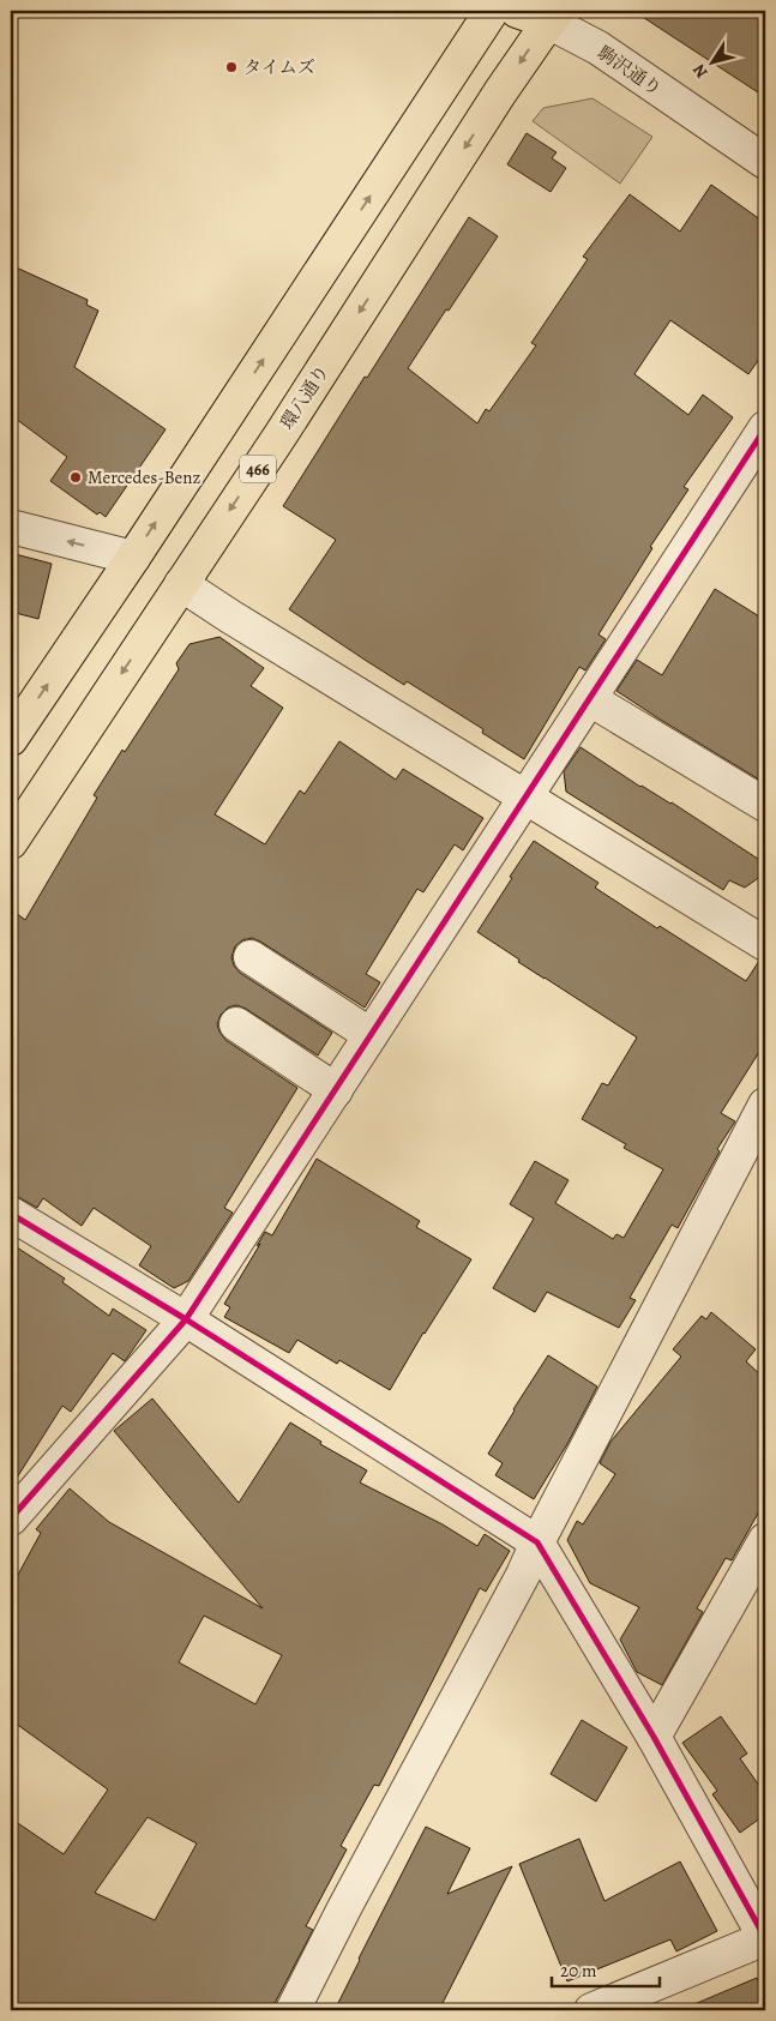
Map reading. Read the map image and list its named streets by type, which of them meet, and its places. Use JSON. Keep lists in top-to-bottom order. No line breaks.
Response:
{"streets":{"main road":["駒沢通り","環八通り","466"]},"crossings":[["駒沢通り","環八通り"]],"places":["タイムズ","Mercedes-Benz"],"scale_bar":"20 m","north":"bottom left"}
